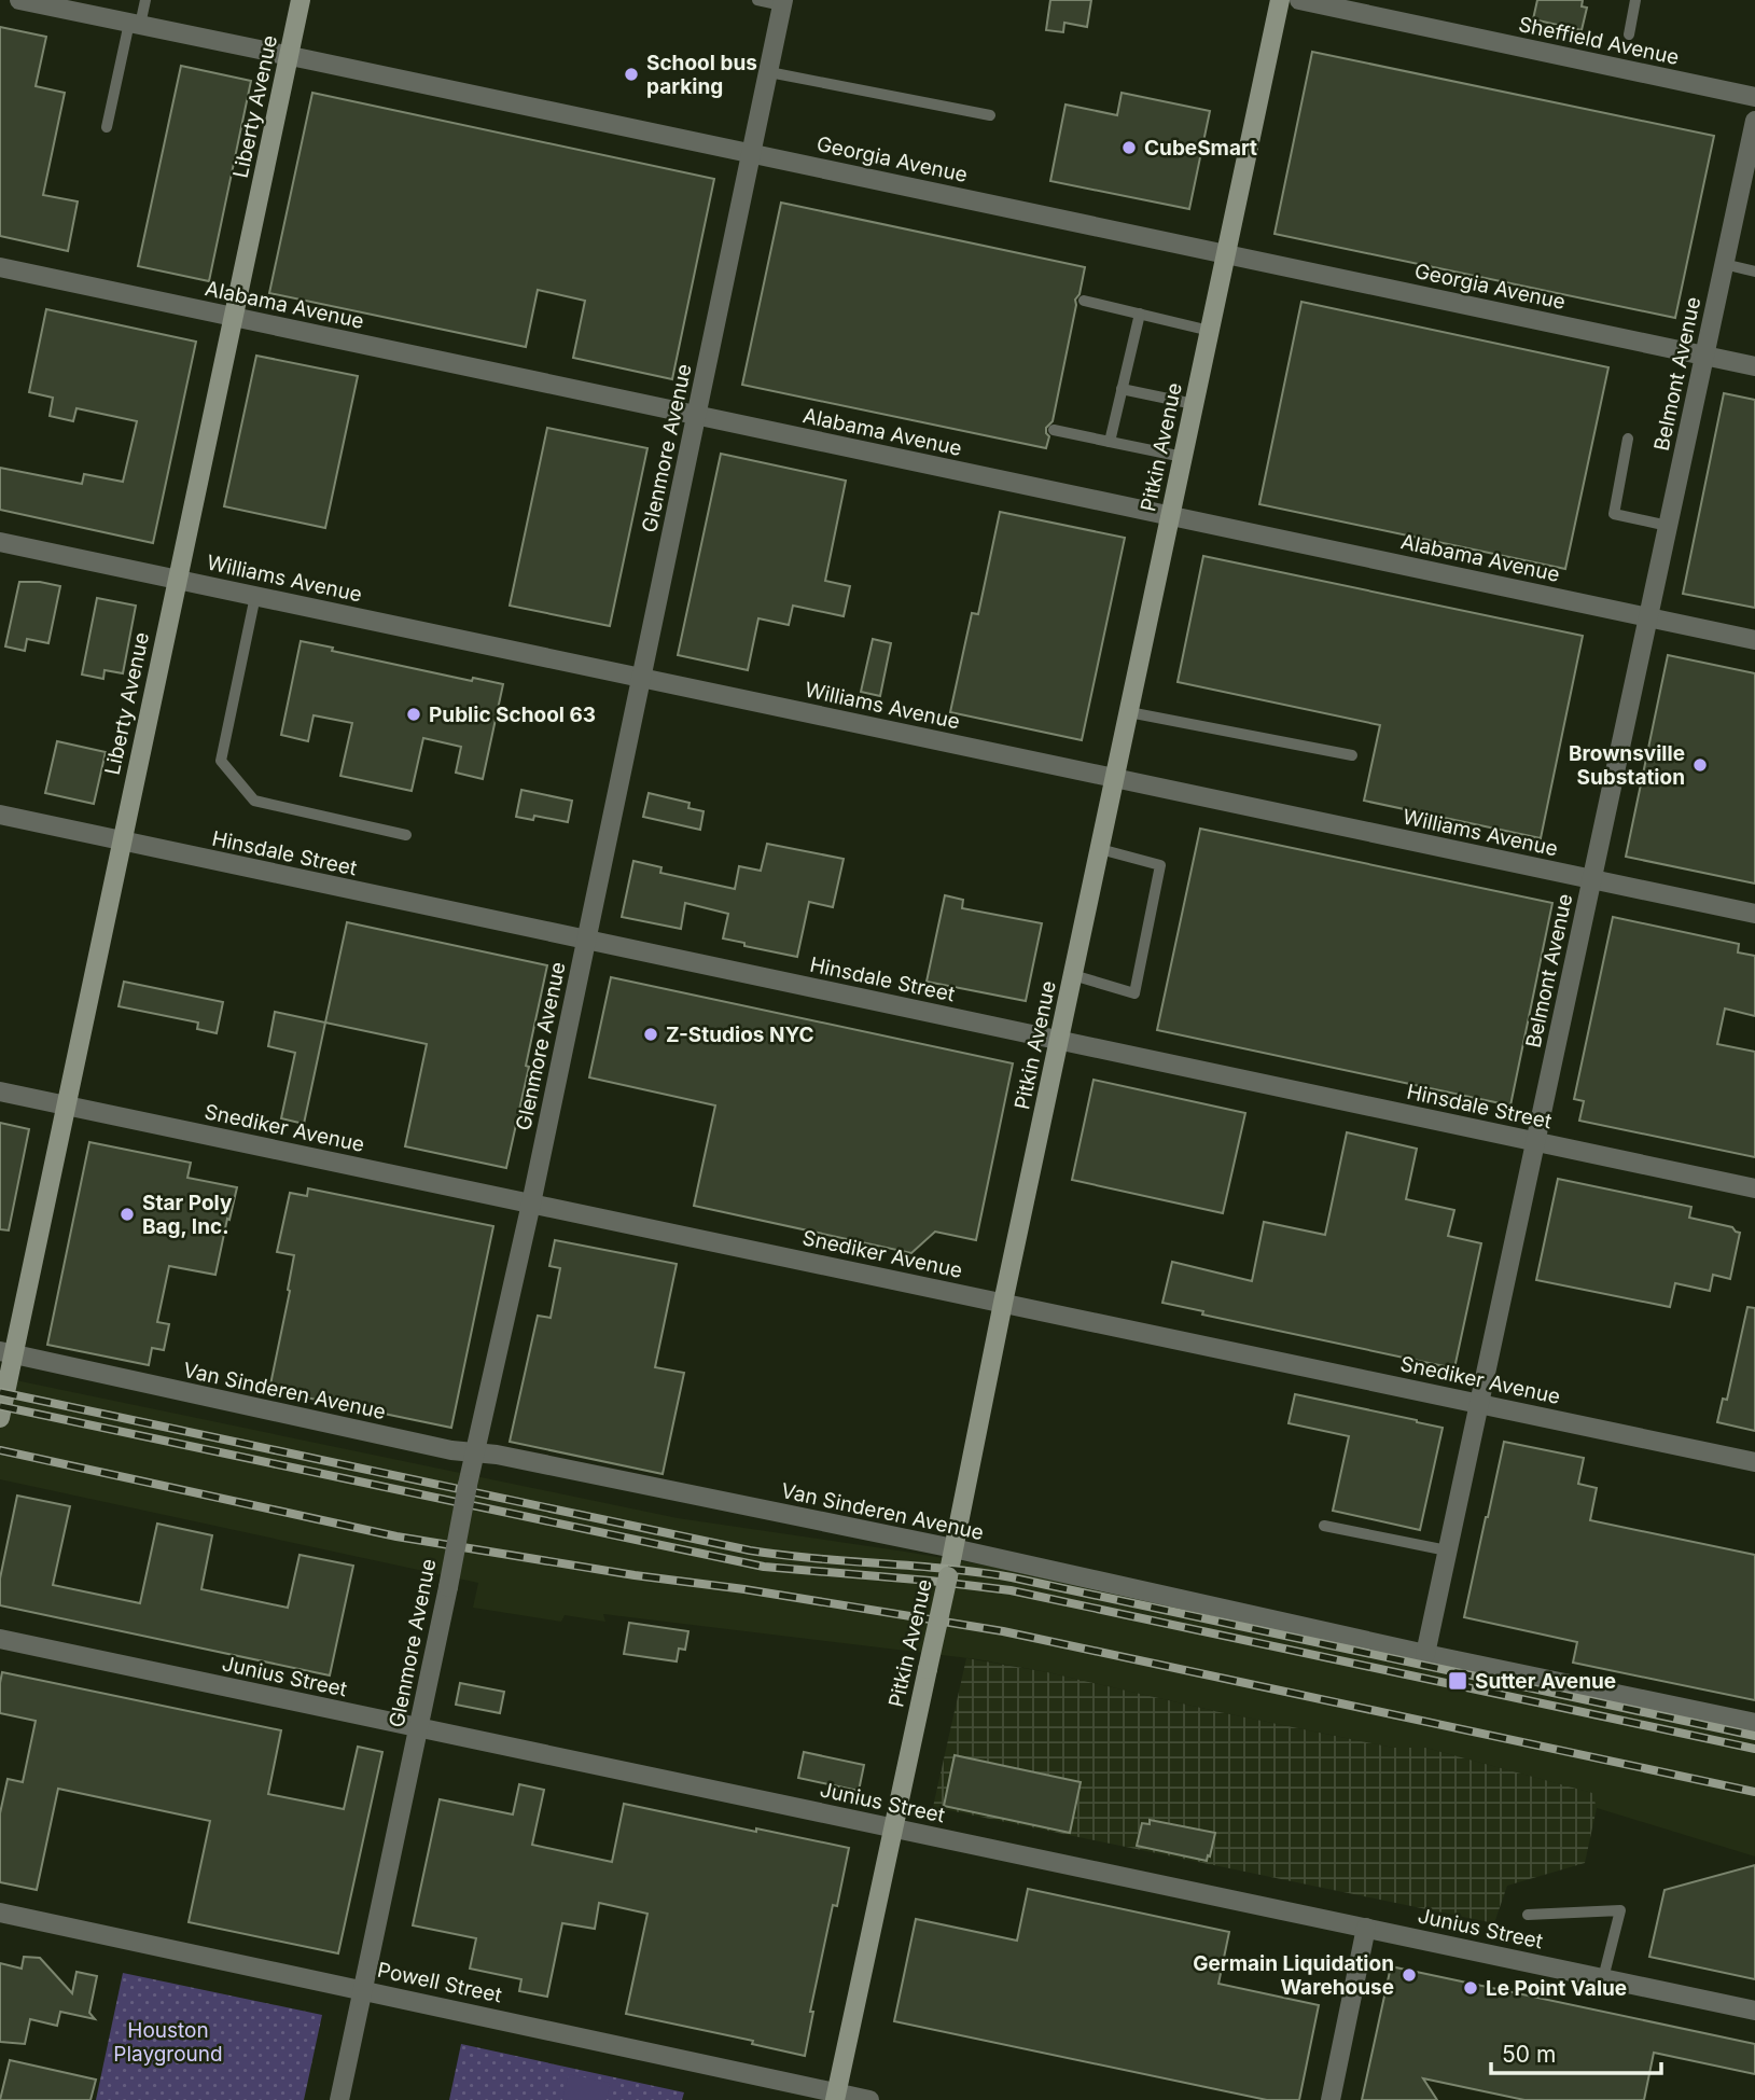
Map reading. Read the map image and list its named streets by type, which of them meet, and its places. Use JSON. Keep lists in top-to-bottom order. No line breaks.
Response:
{"streets":{"street":["Sheffield Avenue","Liberty Avenue","Georgia Avenue","Alabama Avenue","Belmont Avenue","Pitkin Avenue","Glenmore Avenue","Williams Avenue","Hinsdale Street","Snediker Avenue","Van Sinderen Avenue","Junius Street","Powell Street"]},"crossings":[["Liberty Avenue","Georgia Avenue"],["Liberty Avenue","Alabama Avenue"],["Liberty Avenue","Williams Avenue"],["Liberty Avenue","Hinsdale Street"],["Liberty Avenue","Snediker Avenue"],["Liberty Avenue","Van Sinderen Avenue"],["Georgia Avenue","Belmont Avenue"],["Georgia Avenue","Pitkin Avenue"],["Georgia Avenue","Glenmore Avenue"],["Alabama Avenue","Belmont Avenue"],["Alabama Avenue","Pitkin Avenue"],["Alabama Avenue","Glenmore Avenue"],["Belmont Avenue","Williams Avenue"],["Belmont Avenue","Hinsdale Street"],["Belmont Avenue","Snediker Avenue"],["Belmont Avenue","Van Sinderen Avenue"],["Pitkin Avenue","Williams Avenue"],["Pitkin Avenue","Hinsdale Street"],["Pitkin Avenue","Snediker Avenue"],["Pitkin Avenue","Van Sinderen Avenue"],["Pitkin Avenue","Junius Street"],["Pitkin Avenue","Powell Street"],["Glenmore Avenue","Williams Avenue"],["Glenmore Avenue","Hinsdale Street"],["Glenmore Avenue","Snediker Avenue"],["Glenmore Avenue","Van Sinderen Avenue"],["Glenmore Avenue","Junius Street"],["Glenmore Avenue","Powell Street"]],"parks":["Houston Playground"],"places":{"other":["School bus parking","CubeSmart","Public School 63","Brownsville Substation","Z-Studios NYC","Star Poly Bag, Inc.","Germain Liquidation Warehouse","Le Point Value"],"transit":["Sutter Avenue"]},"scale_bar":"50 m"}
